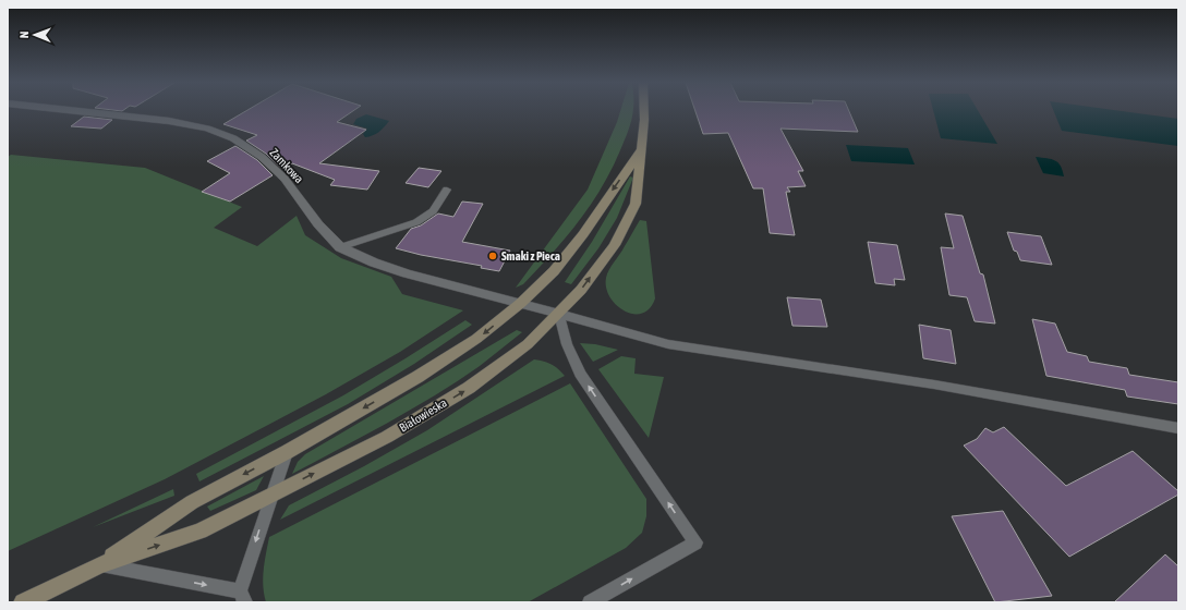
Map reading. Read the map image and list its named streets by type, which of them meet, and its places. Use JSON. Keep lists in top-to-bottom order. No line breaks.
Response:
{"streets":{"main road":["Białowieska"],"street":["Zamkowa"]},"crossings":[["Zamkowa","Białowieska"]],"places":["Smaki z Pieca"],"north":"left"}
